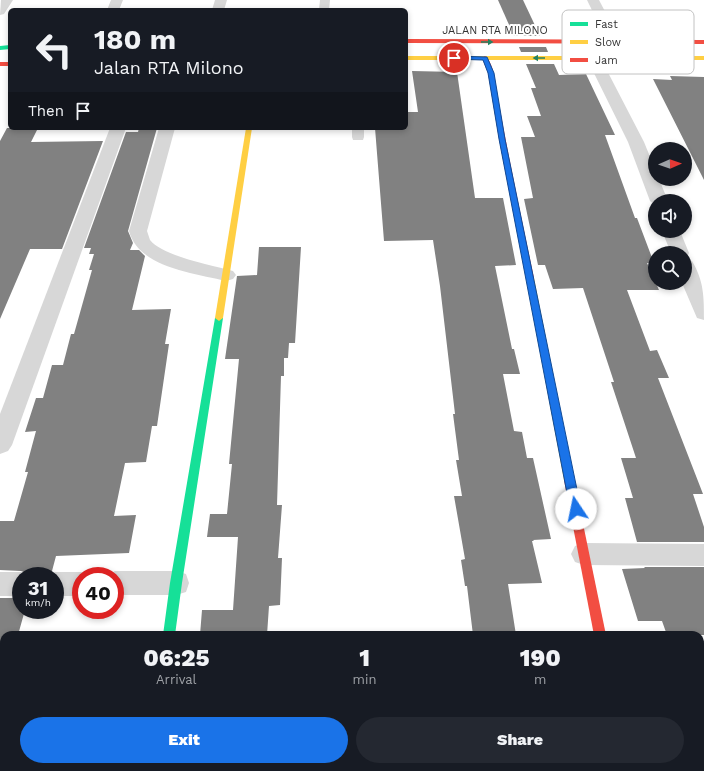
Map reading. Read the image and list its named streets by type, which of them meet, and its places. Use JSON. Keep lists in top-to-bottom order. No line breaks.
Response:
{"streets":{"main road":["JALAN RTA MILONO"]},"legend":["Fast","Slow","Jam"],"north":"right","page":{"turn":["180 m","Jalan RTA Milono"],"then":"Then","speed":"31 km/h","limit":"40","eta":["06:25","Arrival","1","min","190","m"],"buttons":["Exit","Share"]}}
